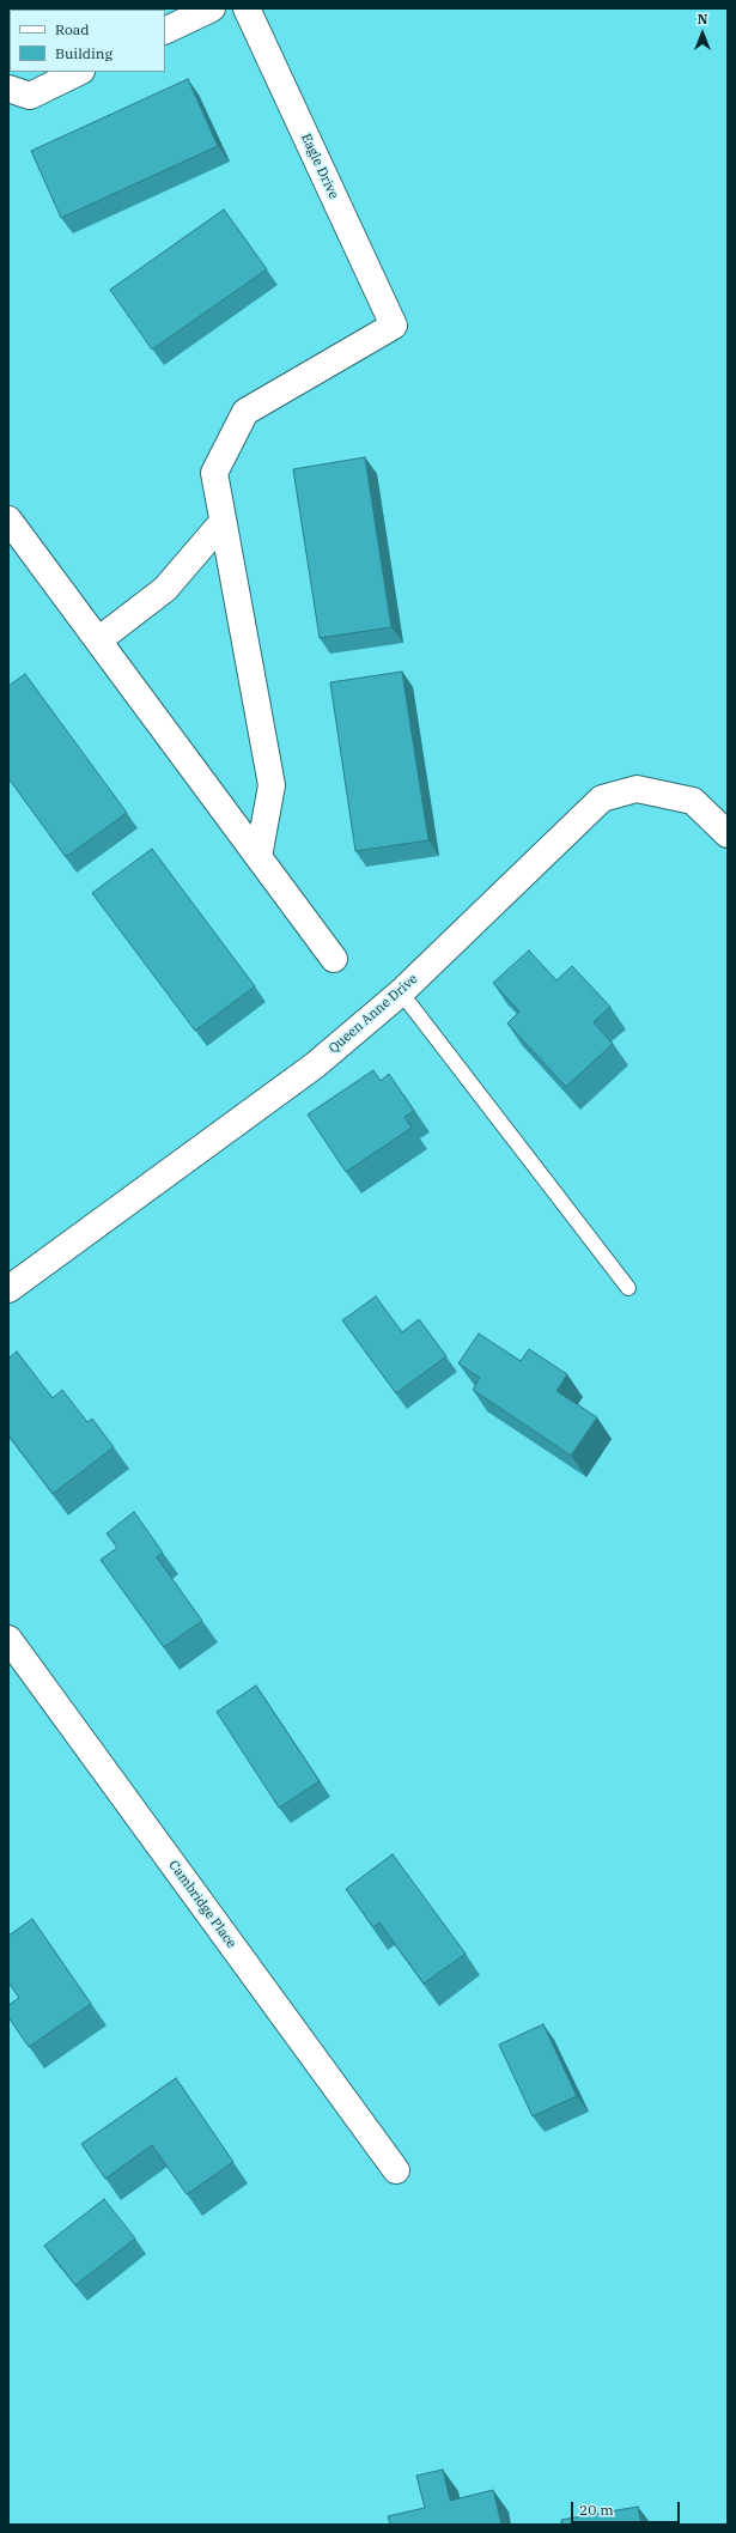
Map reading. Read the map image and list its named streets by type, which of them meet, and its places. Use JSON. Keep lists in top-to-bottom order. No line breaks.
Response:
{"streets":{"street":["Eagle Drive","Queen Anne Drive","Cambridge Place"]},"legend":["Road","Building"],"scale_bar":"20 m","north":"top"}
